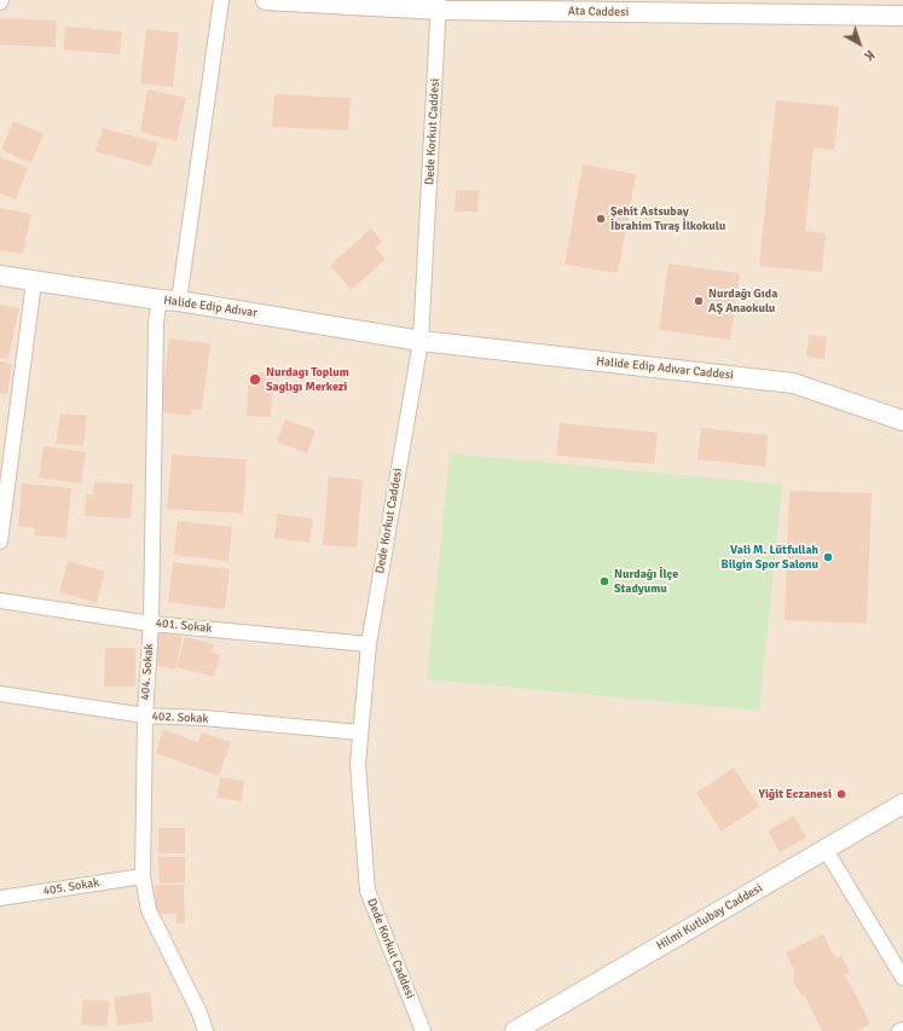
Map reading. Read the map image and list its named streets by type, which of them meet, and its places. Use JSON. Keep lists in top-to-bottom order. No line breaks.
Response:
{"streets":{"street":["Ata Caddesi","Dede Korkut Caddesi","Halide Edip Adıvar","Halide Edip Adıvar Caddesi","401. Sokak","404. Sokak","402. Sokak","405. Sokak","Hilmi Kutlubay Caddesi"]},"crossings":[["Ata Caddesi","Dede Korkut Caddesi"],["Dede Korkut Caddesi","Halide Edip Adıvar"],["Dede Korkut Caddesi","Halide Edip Adıvar Caddesi"],["Dede Korkut Caddesi","401. Sokak"],["Dede Korkut Caddesi","402. Sokak"],["Halide Edip Adıvar","Halide Edip Adıvar Caddesi"],["Halide Edip Adıvar","404. Sokak"],["401. Sokak","404. Sokak"],["404. Sokak","402. Sokak"],["404. Sokak","405. Sokak"]],"places":["Şehit Astsubay İbrahim Tıraş İlkokulu","Nurdağı Gıda AŞ Anaokulu","Nurdagı Toplum Saglıgı Merkezi","Vali M. Lütfullah Bilgin Spor Salonu","Nurdağı İlçe Stadyumu","Yiğit Eczanesi"],"north":"bottom right"}
